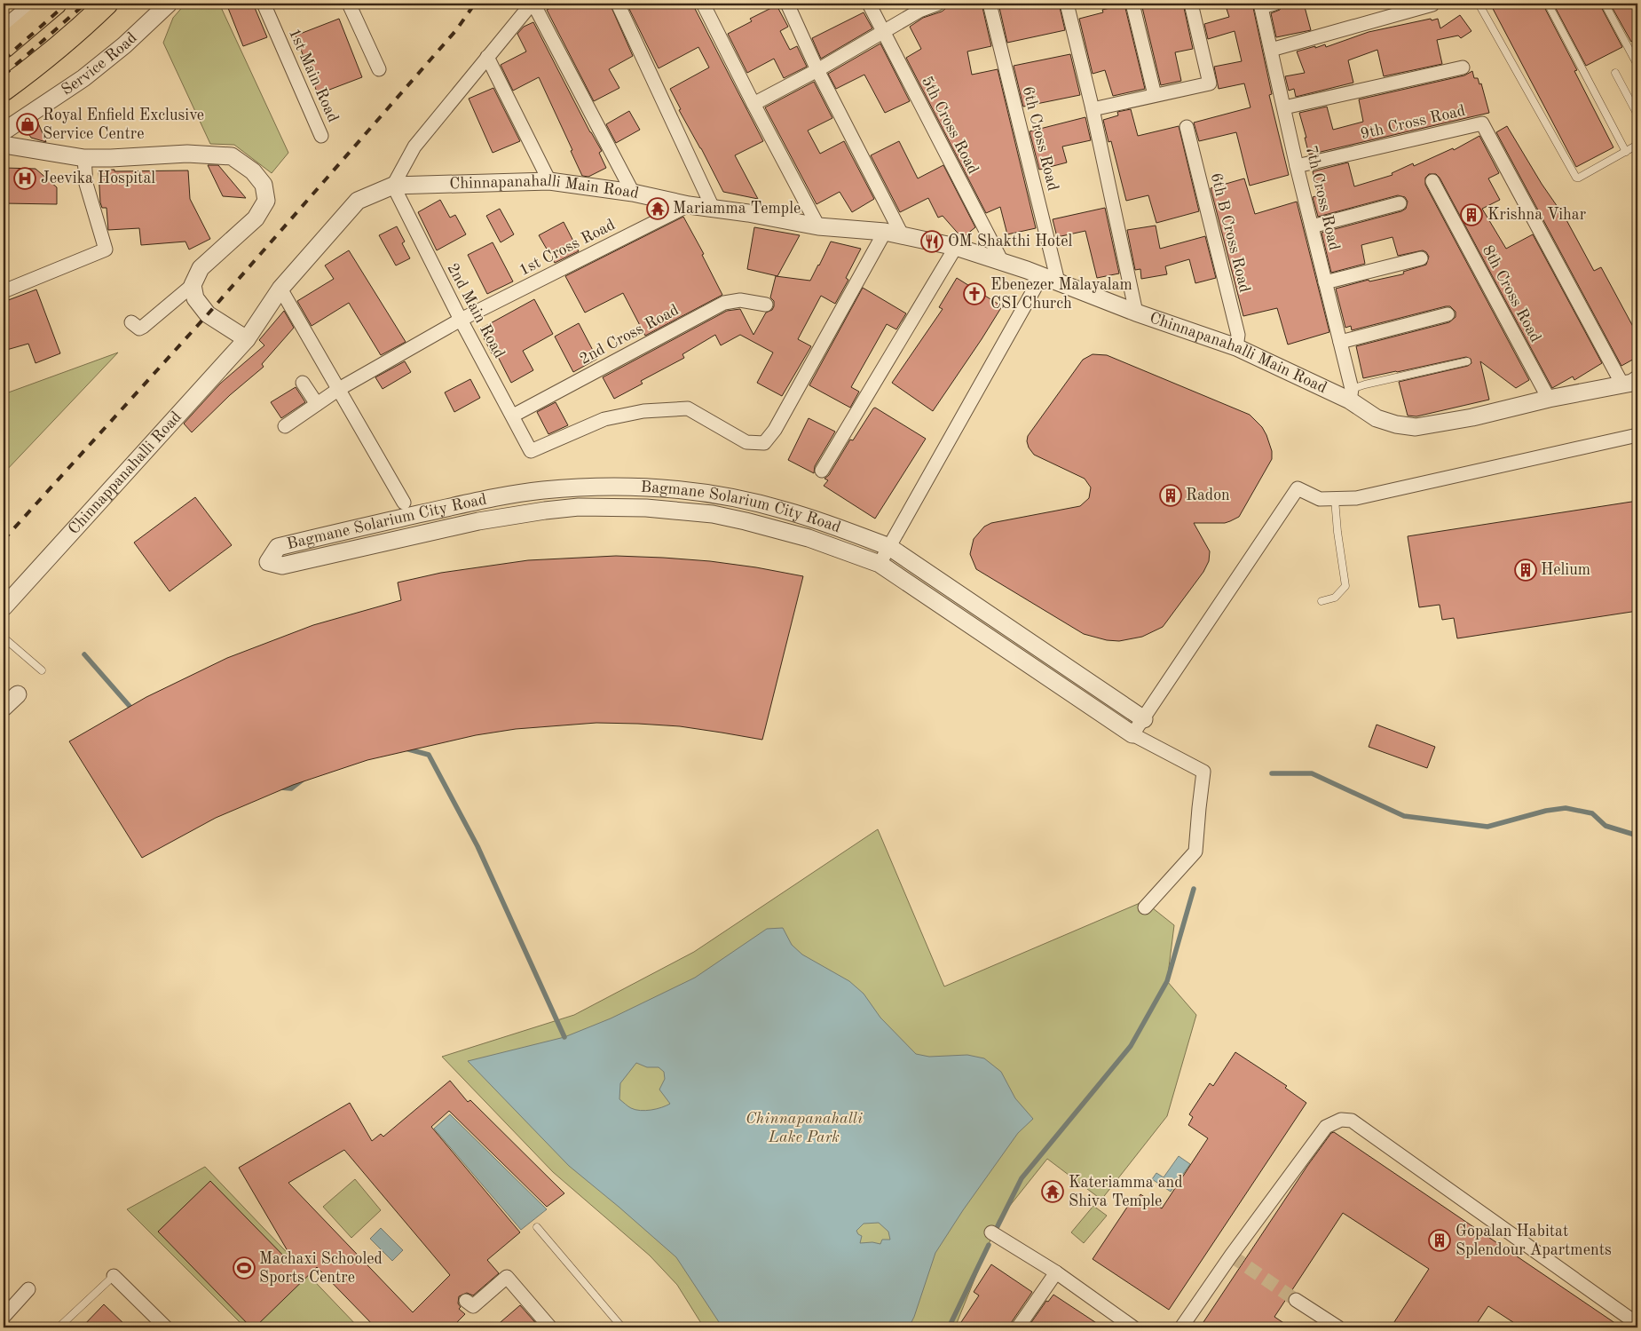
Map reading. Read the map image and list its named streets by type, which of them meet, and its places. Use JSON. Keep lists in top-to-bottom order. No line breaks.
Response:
{"streets":{"street":["Service Road","1st Main Road","9th Cross Road","5th Cross Road","6th Cross Road","Chinnapanahalli Main Road","7th Cross Road","6th B Cross Road","1st Cross Road","8th Cross Road","2nd Main Road","2nd Cross Road","Chinnappanahalli Road","Bagmane Solarium City Road"]},"crossings":[["9th Cross Road","Chinnapanahalli Main Road"],["9th Cross Road","7th Cross Road"],["5th Cross Road","Chinnapanahalli Main Road"],["6th Cross Road","Chinnapanahalli Main Road"],["Chinnapanahalli Main Road","7th Cross Road"],["Chinnapanahalli Main Road","6th B Cross Road"],["Chinnapanahalli Main Road","1st Cross Road"],["Chinnapanahalli Main Road","8th Cross Road"],["Chinnapanahalli Main Road","2nd Main Road"],["Chinnapanahalli Main Road","Chinnappanahalli Road"],["1st Cross Road","2nd Main Road"],["2nd Main Road","2nd Cross Road"]],"parks":["Chinnapanahalli Lake Park"],"places":{"shop":["Royal Enfield Exclusive Service Centre"],"hospital":["Jeevika Hospital"],"temple":["Mariamma Temple","Kateriamma and Shiva Temple"],"building":["Krishna Vihar","Radon","Helium","Gopalan Habitat Splendour Apartments"],"restaurant":["OM Shakthi Hotel"],"church":["Ebenezer Malayalam CSI Church"],"sports":["Machaxi Schooled Sports Centre"]}}
